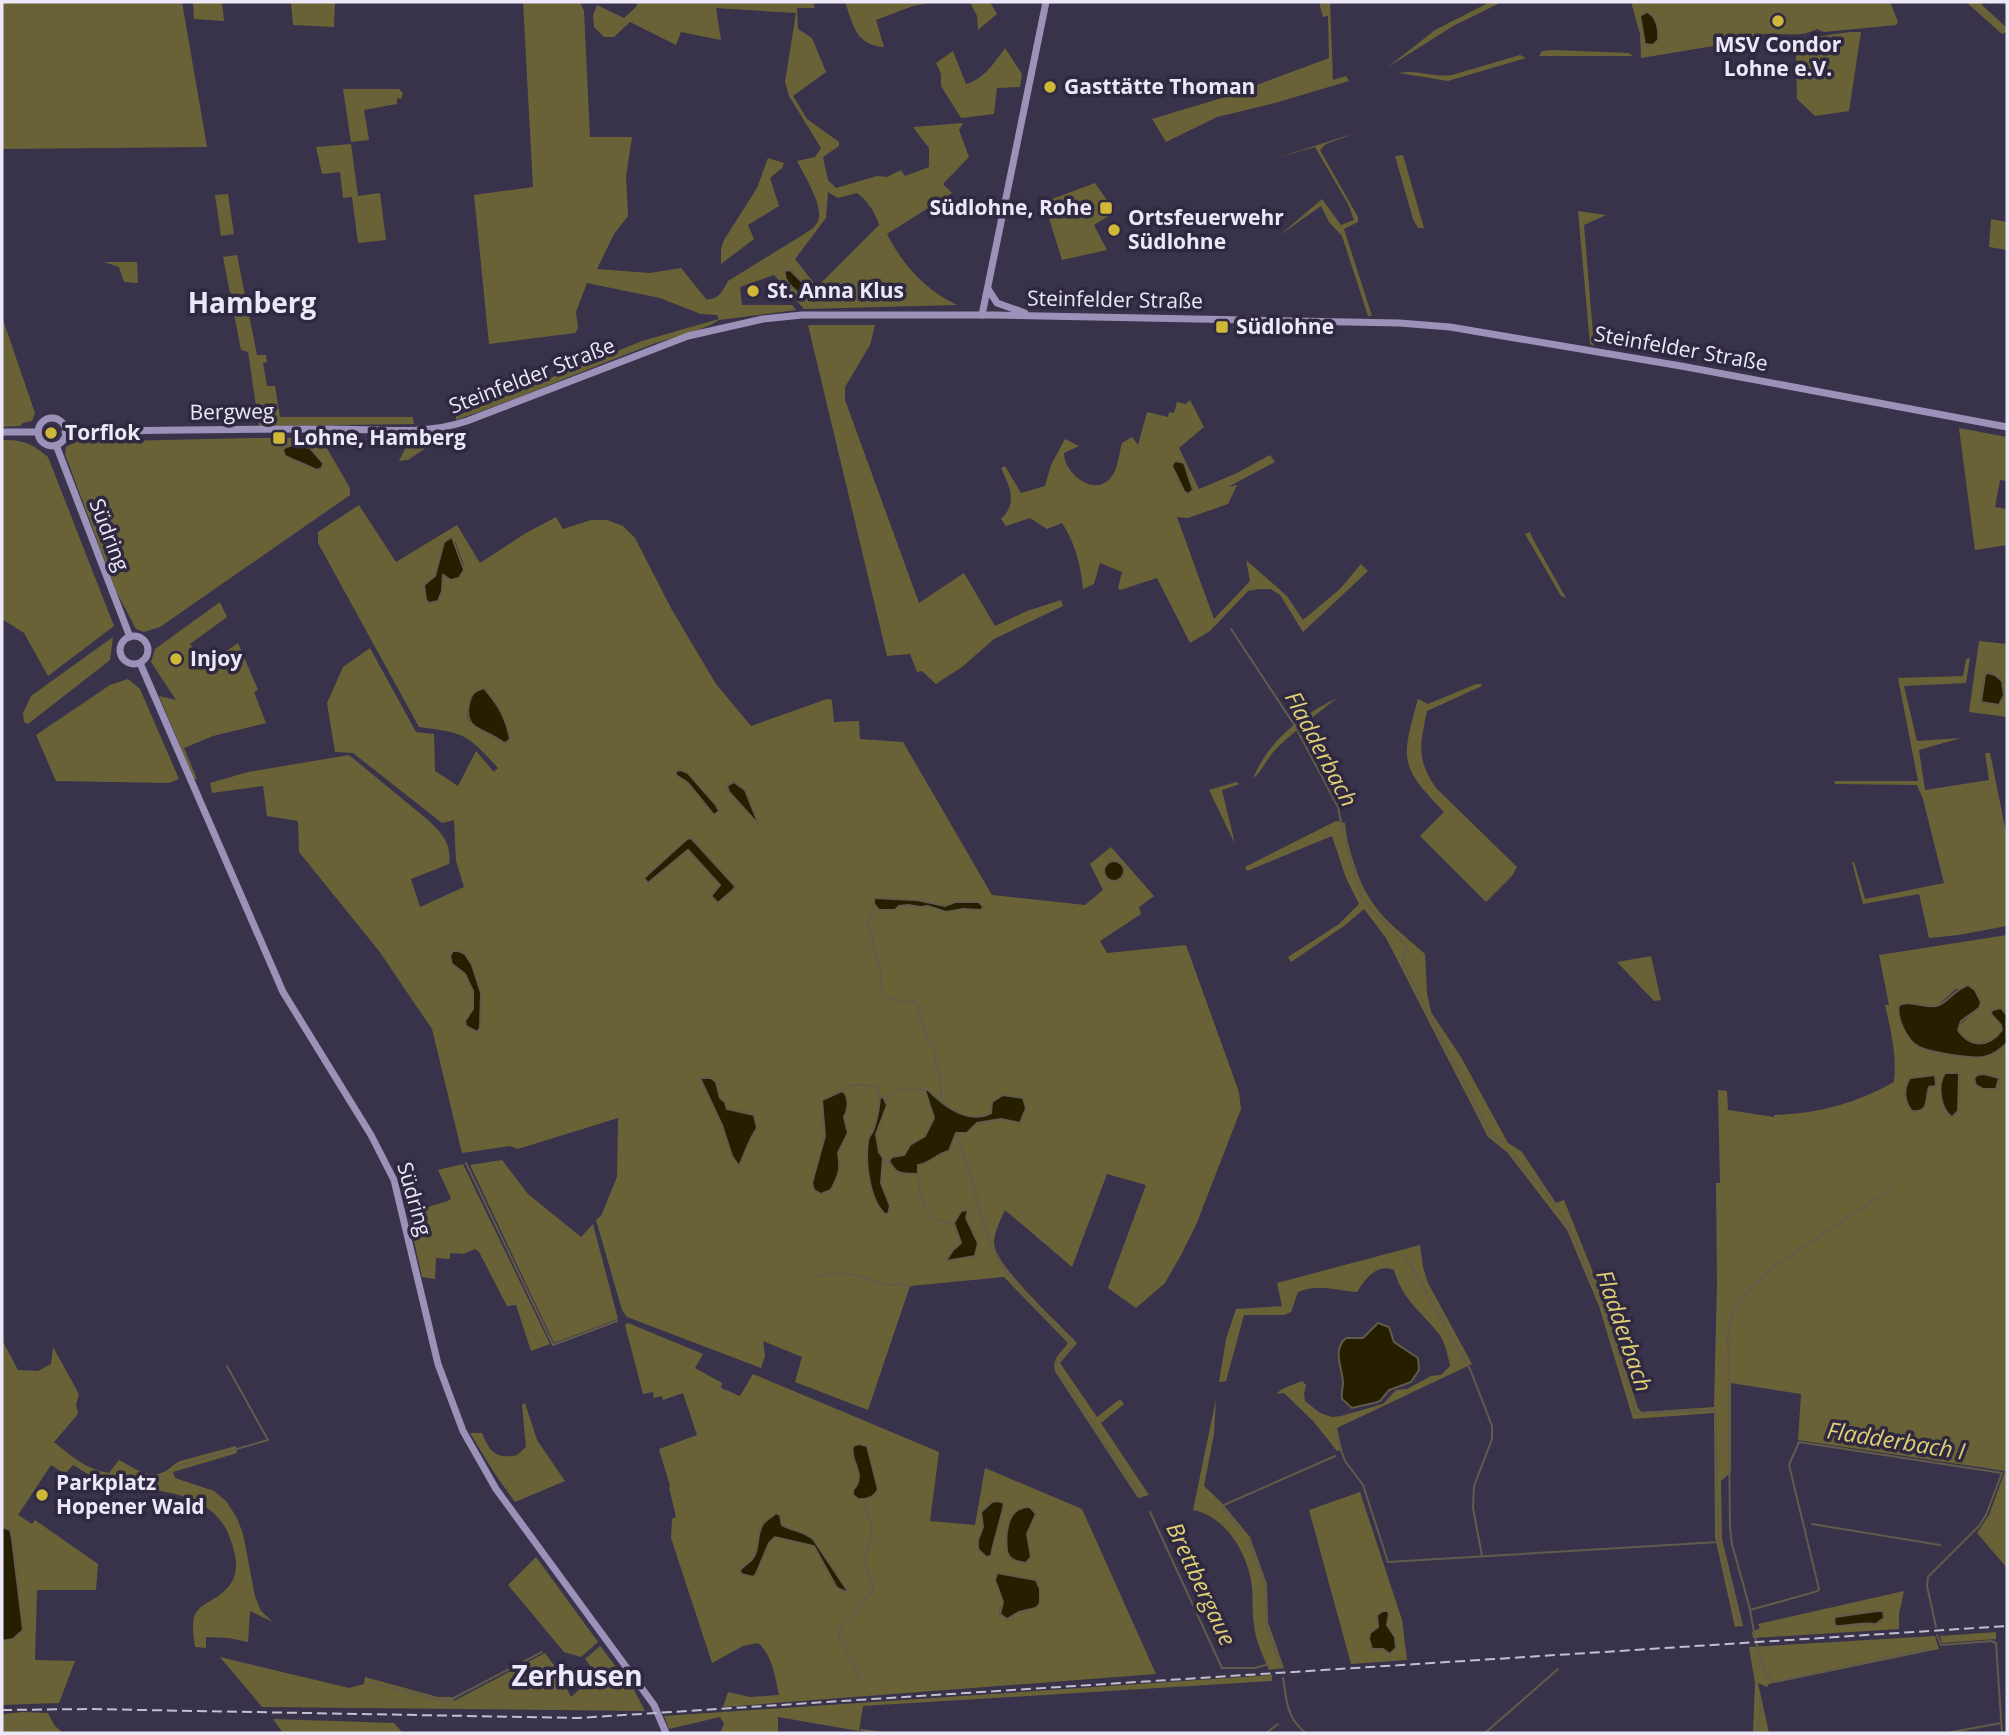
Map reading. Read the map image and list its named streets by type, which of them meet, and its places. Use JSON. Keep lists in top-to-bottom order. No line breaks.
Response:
{"streets":{"main road":["Steinfelder Straße","Bergweg","Südring"]},"crossings":[["Steinfelder Straße","Bergweg"],["Bergweg","Südring"]],"districts":["Hamberg","Zerhusen"],"water":["Fladderbach","Fladderbach I","Brettbergaue"],"places":{"other":["MSV Condor Lohne e.V.","Gasttätte Thoman","Ortsfeuerwehr Südlohne","St. Anna Klus","Torflok","Injoy","Parkplatz Hopener Wald"],"transit":["Südlohne, Rohe","Südlohne","Lohne, Hamberg"]}}
